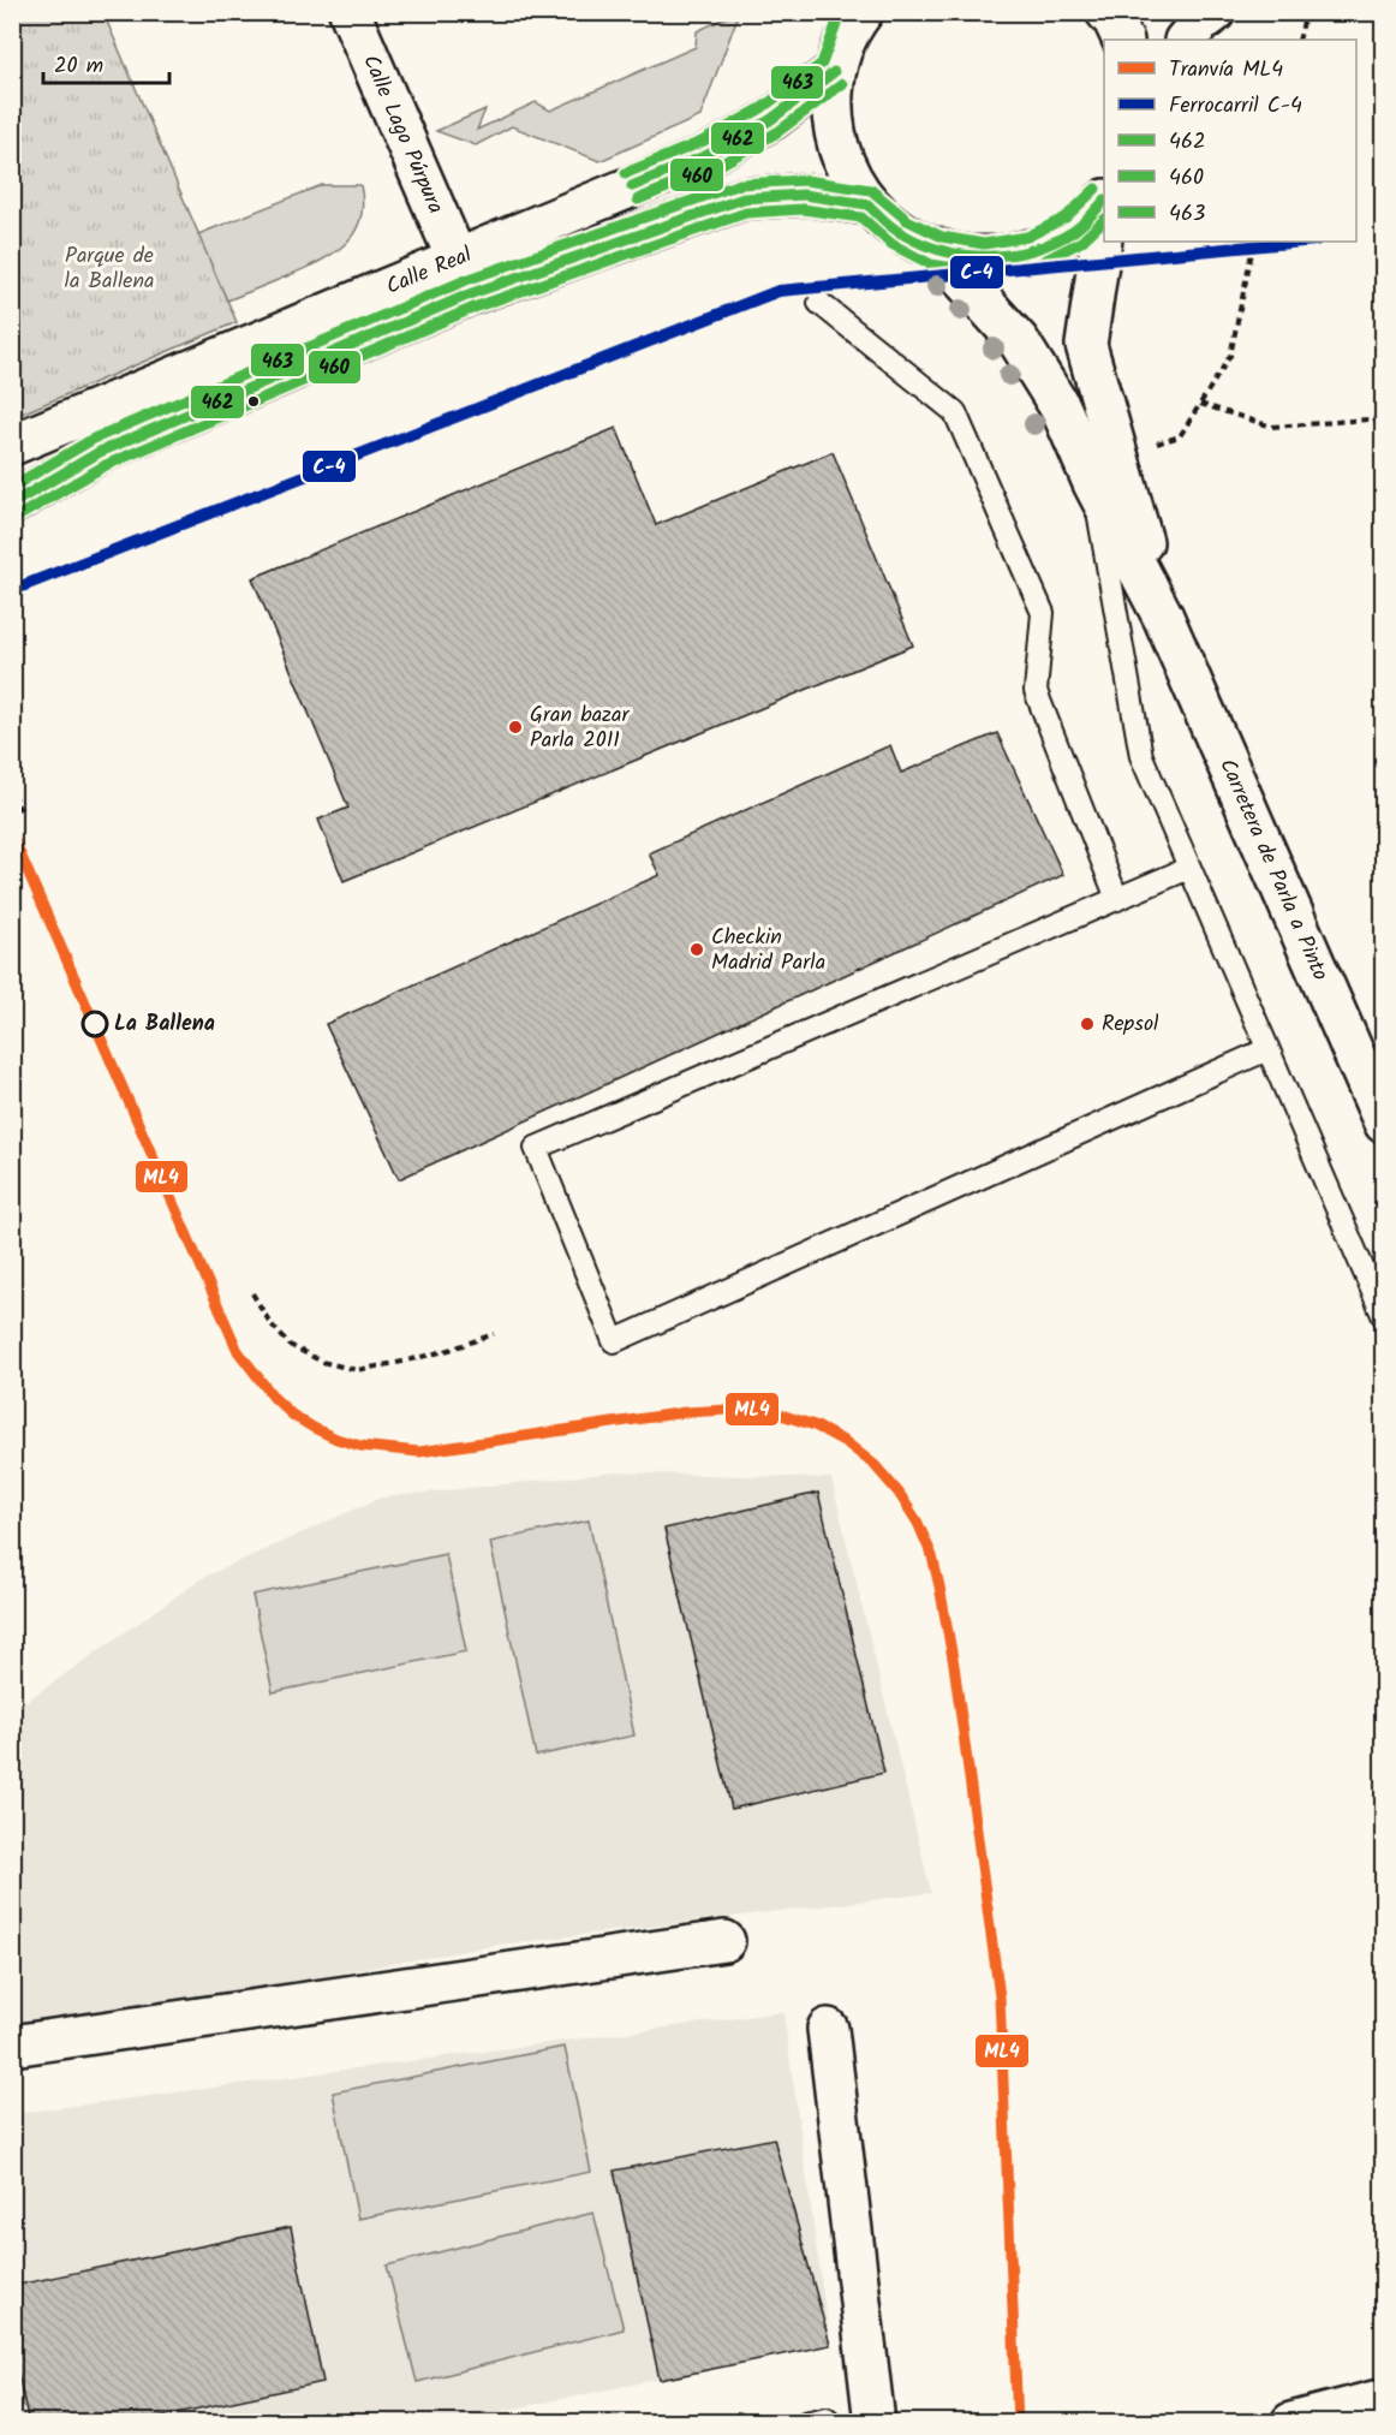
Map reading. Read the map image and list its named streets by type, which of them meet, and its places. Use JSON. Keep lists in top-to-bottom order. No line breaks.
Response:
{"streets":{"street":["Calle Lago Púrpura","Calle Real","Carretera de Parla a Pinto"]},"crossings":[["Calle Lago Púrpura","Calle Real"]],"parks":["Parque de la Ballena"],"places":["Gran bazar Parla 2011","Checkin Madrid Parla","La Ballena","Repsol"],"lines":["transit line 463","transit line 462","transit line 460","rail line C-4","tram line ML4"],"legend":["Tranvía ML4","Ferrocarril C-4","462","460","463"],"scale_bar":"20 m"}
